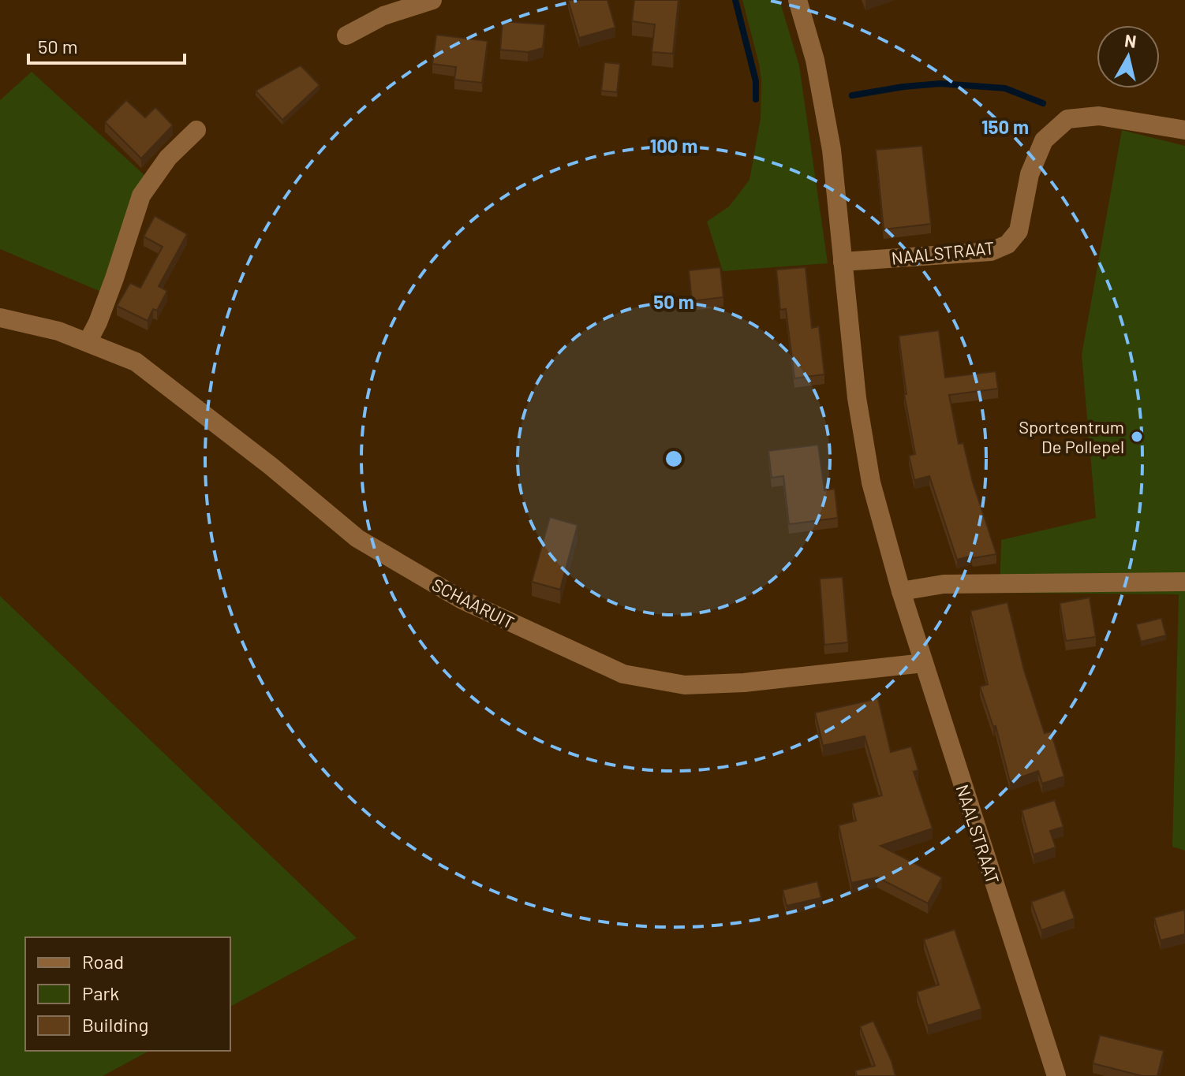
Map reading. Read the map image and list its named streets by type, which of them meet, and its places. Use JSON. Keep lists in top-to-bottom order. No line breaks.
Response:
{"streets":{"street":["NAALSTRAAT","SCHAARUIT"]},"crossings":[["NAALSTRAAT","SCHAARUIT"]],"places":["Sportcentrum De Pollepel"],"legend":["Road","Park","Building"],"scale_bar":"50 m","north":"top","rings":["150 m","100 m","50 m"]}
